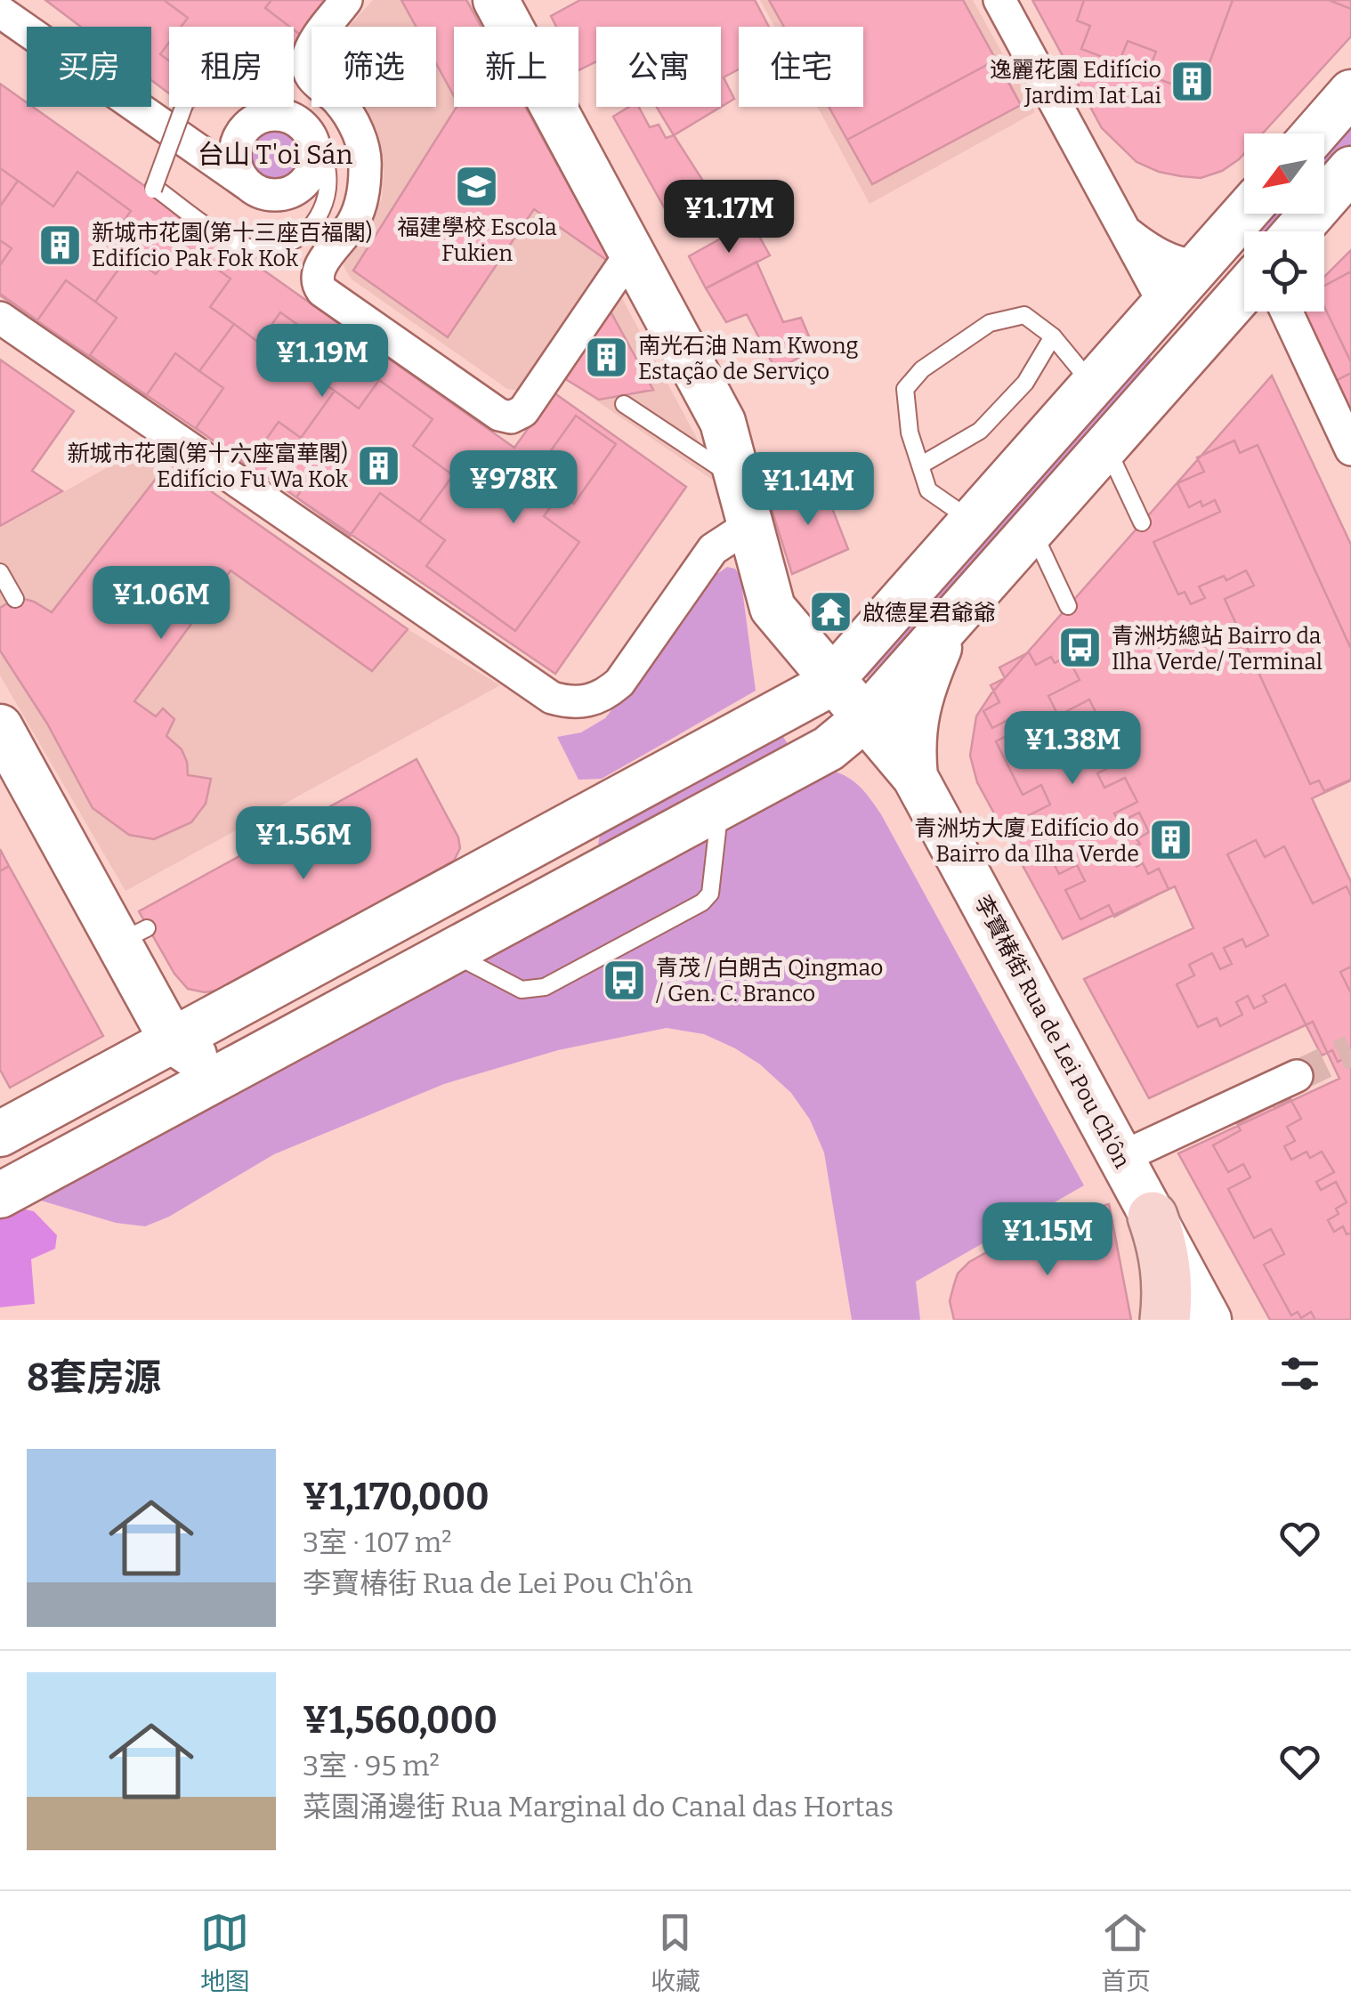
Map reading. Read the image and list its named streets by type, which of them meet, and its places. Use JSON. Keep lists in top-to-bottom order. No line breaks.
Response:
{"streets":{"main road":["李寶椿街 Rua de Lei Pou Ch'ôn"]},"districts":["台山 T'oi Sán"],"places":{"building":["逸麗花園 Edifício Jardim Iat Lai","新城市花園(第十三座百福閣) Edifício Pak Fok Kok","南光石油 Nam Kwong Estação de Serviço","新城市花園(第十六座富華閣) Edifício Fu Wa Kok","青洲坊大廈 Edifício do Bairro da Ilha Verde"],"school or university":["福建學校 Escola Fukien"],"temple":["啟德星君爺爺"],"bus stop":["青洲坊總站 Bairro da Ilha Verde/ Terminal","青茂 / 白朗古 Qingmao / Gen. C. Branco"]},"north":"bottom left","page":{"chip":["买房","租房","筛选","新上","公寓","住宅"],"price":["¥1.17M","¥1.19M","¥978K","¥1.14M","¥1.06M","¥1.38M","¥1.56M","¥1.15M"],"heading":"8套房源","list":[{"name":"¥1,170,000","note":"3室 · 107 m² · 李寶椿街 Rua de Lei Pou Ch'ôn"},{"name":"¥1,560,000","note":"3室 · 95 m² · 菜園涌邊街 Rua Marginal do Canal das Hortas"}],"tabs":["地图","收藏","首页"]}}
